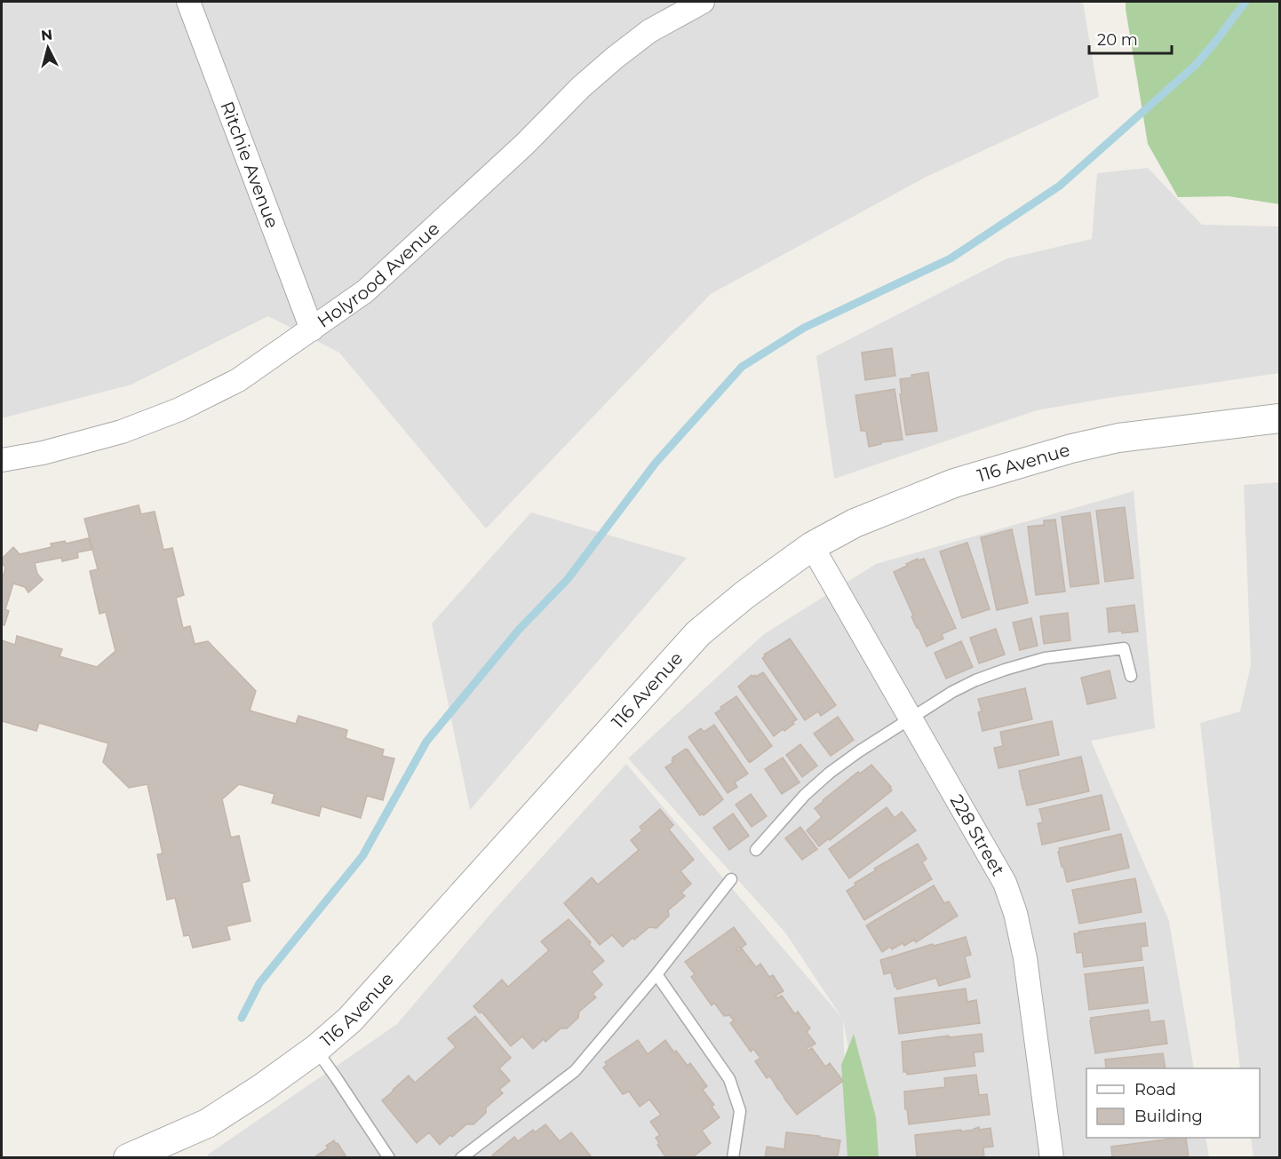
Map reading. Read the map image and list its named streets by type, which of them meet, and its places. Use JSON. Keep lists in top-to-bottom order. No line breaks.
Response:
{"streets":{"street":["Ritchie Avenue","Holyrood Avenue","116 Avenue","228 Street"]},"crossings":[["Ritchie Avenue","Holyrood Avenue"],["116 Avenue","228 Street"]],"legend":["Road","Building"],"scale_bar":"20 m","north":"top"}
